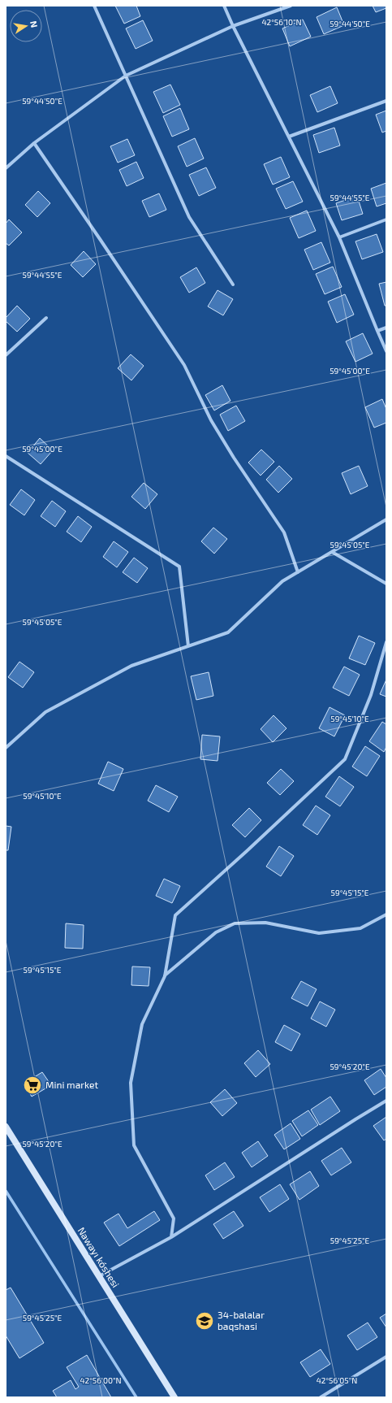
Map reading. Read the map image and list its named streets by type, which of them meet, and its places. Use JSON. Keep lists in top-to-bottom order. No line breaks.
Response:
{"streets":{"main road":["Nawayı kóshesi"]},"places":{"supermarket":["Mini market"],"school or university":["34-balalar baqshasi"]},"north":"right","coordinates":["42°56'10\"N","59°44'50\"E","59°44'55\"E","59°45'00\"E","59°45'05\"E","59°45'10\"E","59°45'15\"E","59°45'20\"E","59°45'25\"E","42°56'00\"N","42°56'05\"N"]}
